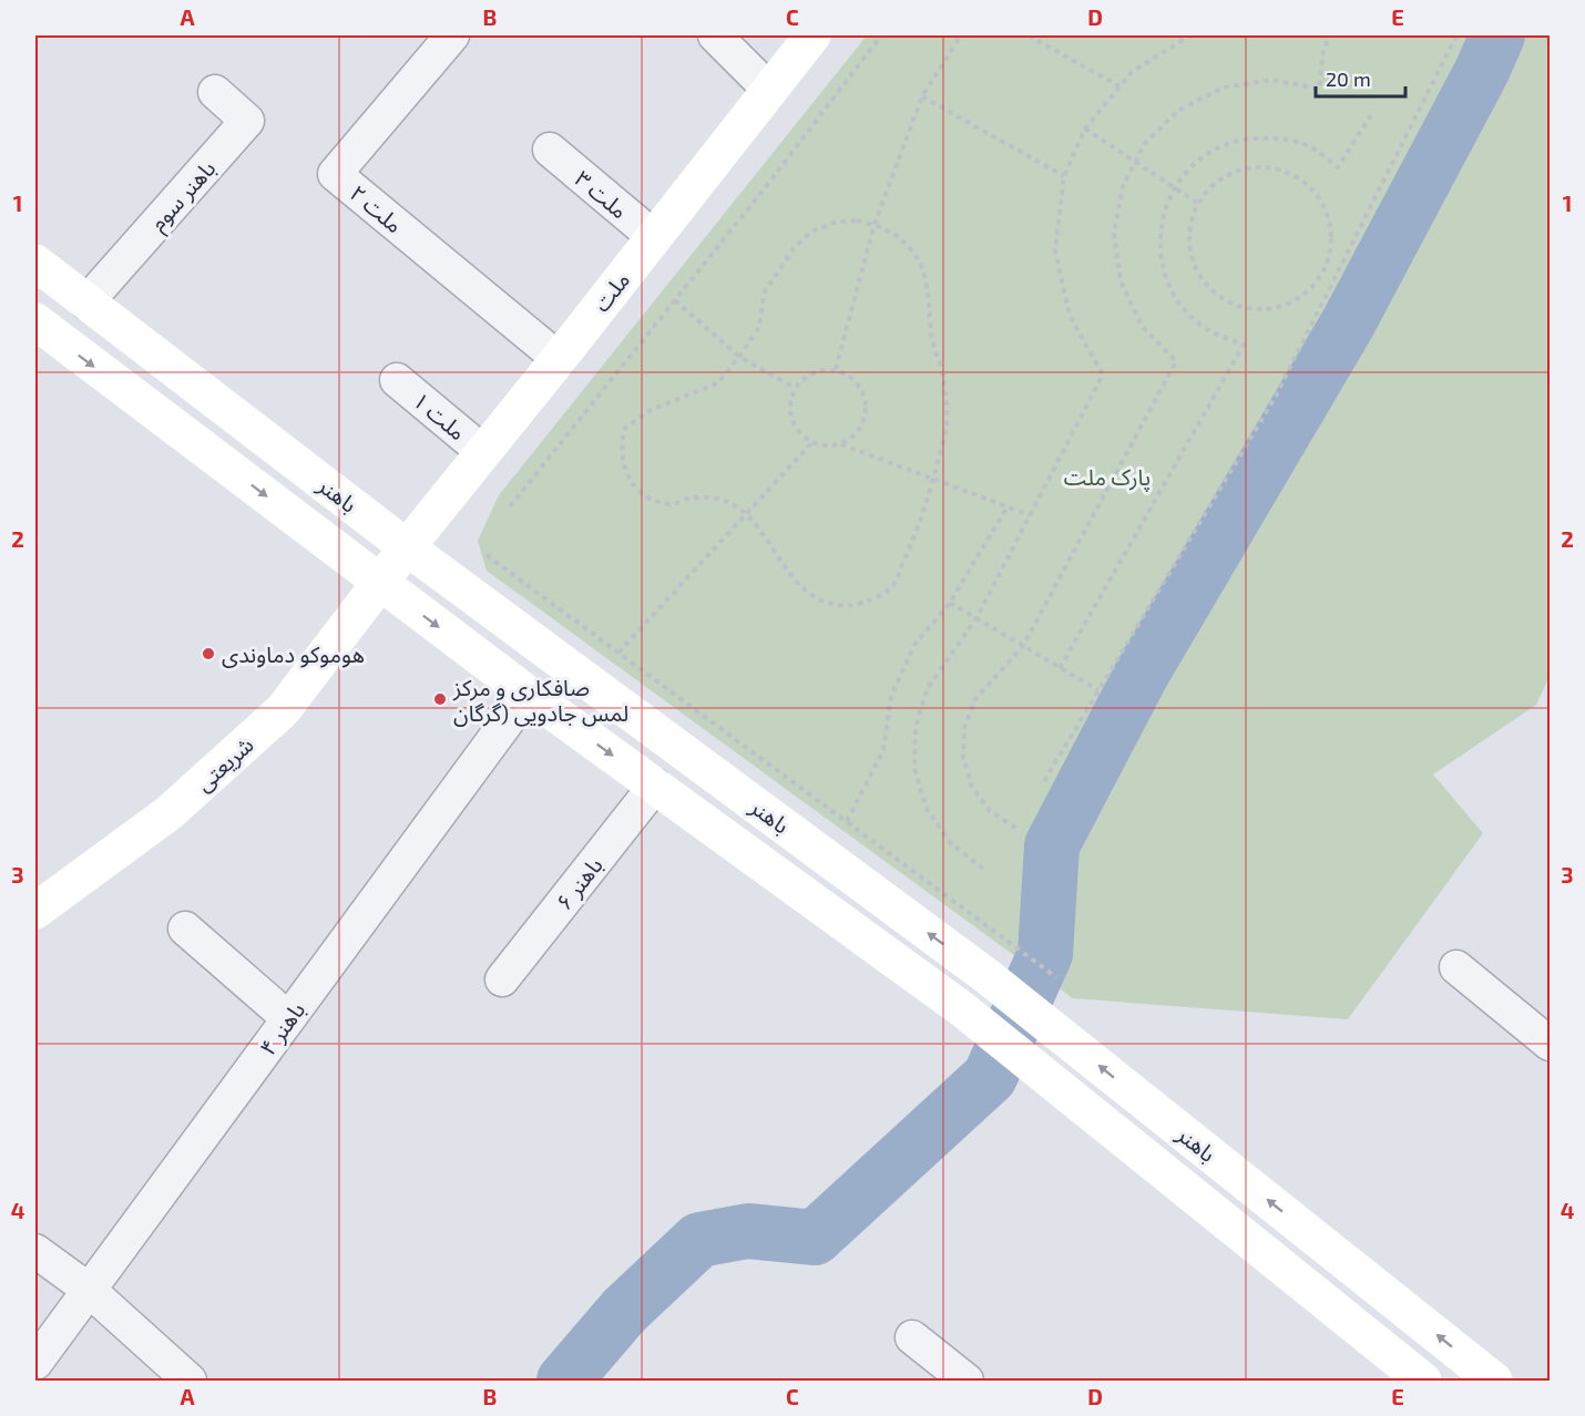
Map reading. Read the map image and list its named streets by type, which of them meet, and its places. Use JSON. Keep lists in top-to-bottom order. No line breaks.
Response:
{"streets":{"main road":["ملت","باهنر","شریعتی"],"street":["۳ ملت","باهنر سوم","۲ ملت","ملت ۱","۶ باهنر","۴ باهنر"]},"crossings":[["۳ ملت","ملت"],["باهنر سوم","باهنر"],["۲ ملت","ملت"],["ملت","ملت ۱"],["ملت","باهنر"],["ملت","شریعتی"],["باهنر","شریعتی"],["باهنر","۶ باهنر"],["باهنر","۴ باهنر"]],"parks":["پارک ملت"],"places":["هوموکو دماوندی","صافکاری و مرکز لمس جادویی (گرگان"],"scale_bar":"20 m","grid":{"columns":["A","B","C","D","E"],"rows":["1","2","3","4"]}}
